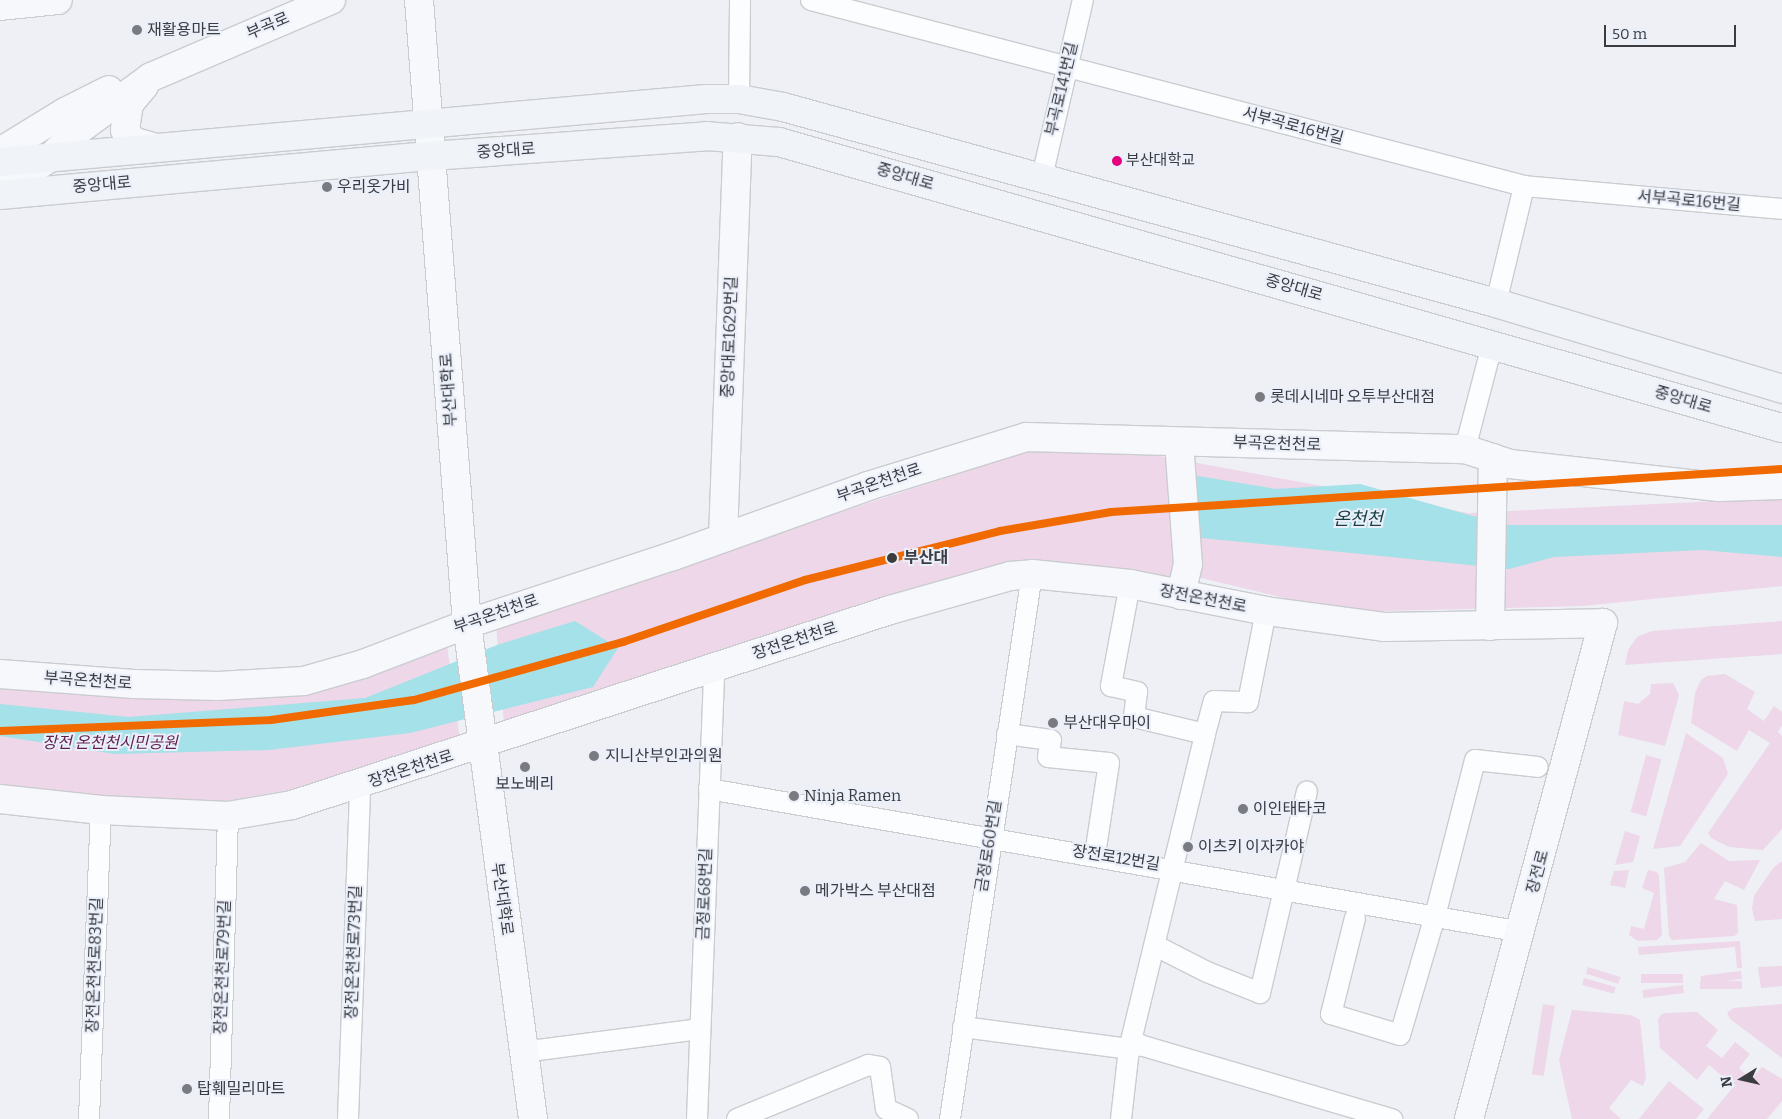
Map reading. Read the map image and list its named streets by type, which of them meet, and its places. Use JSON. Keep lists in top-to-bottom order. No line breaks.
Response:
{"streets":{"main road":["부곡로","중앙대로","중앙대로1629번길","부산대학로","부곡온천천로","장전온천천로","장전로"],"street":["부곡로141번길","서부곡로16번길","금정로60번길","장전로12번길","금정로68번길","장전온천천로73번길","장전온천천로83번길","장전온천천로79번길"]},"crossings":[["부곡로","중앙대로"],["부곡로141번길","서부곡로16번길"],["부곡로141번길","중앙대로"],["중앙대로","중앙대로1629번길"],["중앙대로","부산대학로"],["중앙대로1629번길","부곡온천천로"],["부산대학로","부곡온천천로"],["부산대학로","장전온천천로"],["장전온천천로","금정로60번길"],["장전온천천로","장전로"],["장전온천천로","금정로68번길"],["장전온천천로","장전온천천로73번길"],["장전온천천로","장전온천천로83번길"],["장전온천천로","장전온천천로79번길"],["금정로60번길","장전로12번길"],["장전로12번길","장전로"],["장전로12번길","금정로68번길"]],"water":["온천천"],"parks":["장전 온천천시민공원"],"places":["재활용마트","부산대학교","우리옷가비","롯데시네마 오투부산대점","부산대","부산대우마이","지니산부인과의원","보노베리","Ninja Ramen","이인태타코","이츠키 이자카야","메가박스 부산대점","탑훼밀리마트"],"scale_bar":"50 m","north":"left"}
